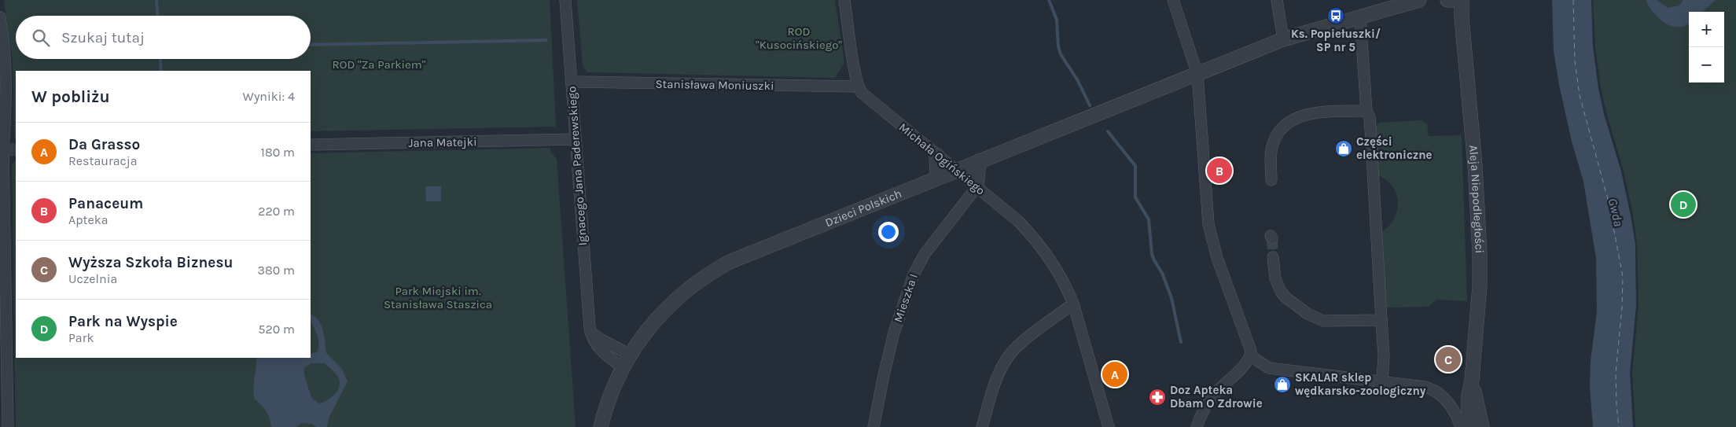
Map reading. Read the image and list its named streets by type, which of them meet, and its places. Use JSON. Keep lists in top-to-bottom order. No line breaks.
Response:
{"streets":{"street":["Stanisława Moniuszki","Jana Matejki","Michała Ogińskiego","Ignacego Jana Paderewskiego","Aleja Niepodległości","Dzieci Polskich","Mieszka I"]},"crossings":[["Stanisława Moniuszki","Michała Ogińskiego"],["Stanisława Moniuszki","Ignacego Jana Paderewskiego"],["Jana Matejki","Ignacego Jana Paderewskiego"],["Michała Ogińskiego","Dzieci Polskich"],["Michała Ogińskiego","Mieszka I"],["Ignacego Jana Paderewskiego","Dzieci Polskich"]],"water":["Gwda"],"parks":["ROD \"Kusocińskiego\"","ROD \"Za Parkiem\"","Park Miejski im. Stanisława Staszica"],"places":{"bus stop":["Ks. Popiełuszki/ SP nr 5"],"shop":["Części elektroniczne","SKALAR sklep wędkarsko-zoologiczny"],"pharmacy":["Doz Apteka Dbam O Zdrowie"]},"page":{"map_buttons":["+","−"],"search":"Szukaj tutaj","heading":["W pobliżu","Wyniki: 4"],"list":[{"mark":"A","name":"Da Grasso","note":"Restauracja","value":"180 m"},{"mark":"B","name":"Panaceum","note":"Apteka","value":"220 m"},{"mark":"C","name":"Wyższa Szkoła Biznesu","note":"Uczelnia","value":"380 m"},{"mark":"D","name":"Park na Wyspie","note":"Park","value":"520 m"}],"pins":["B","D","C","A"]}}
